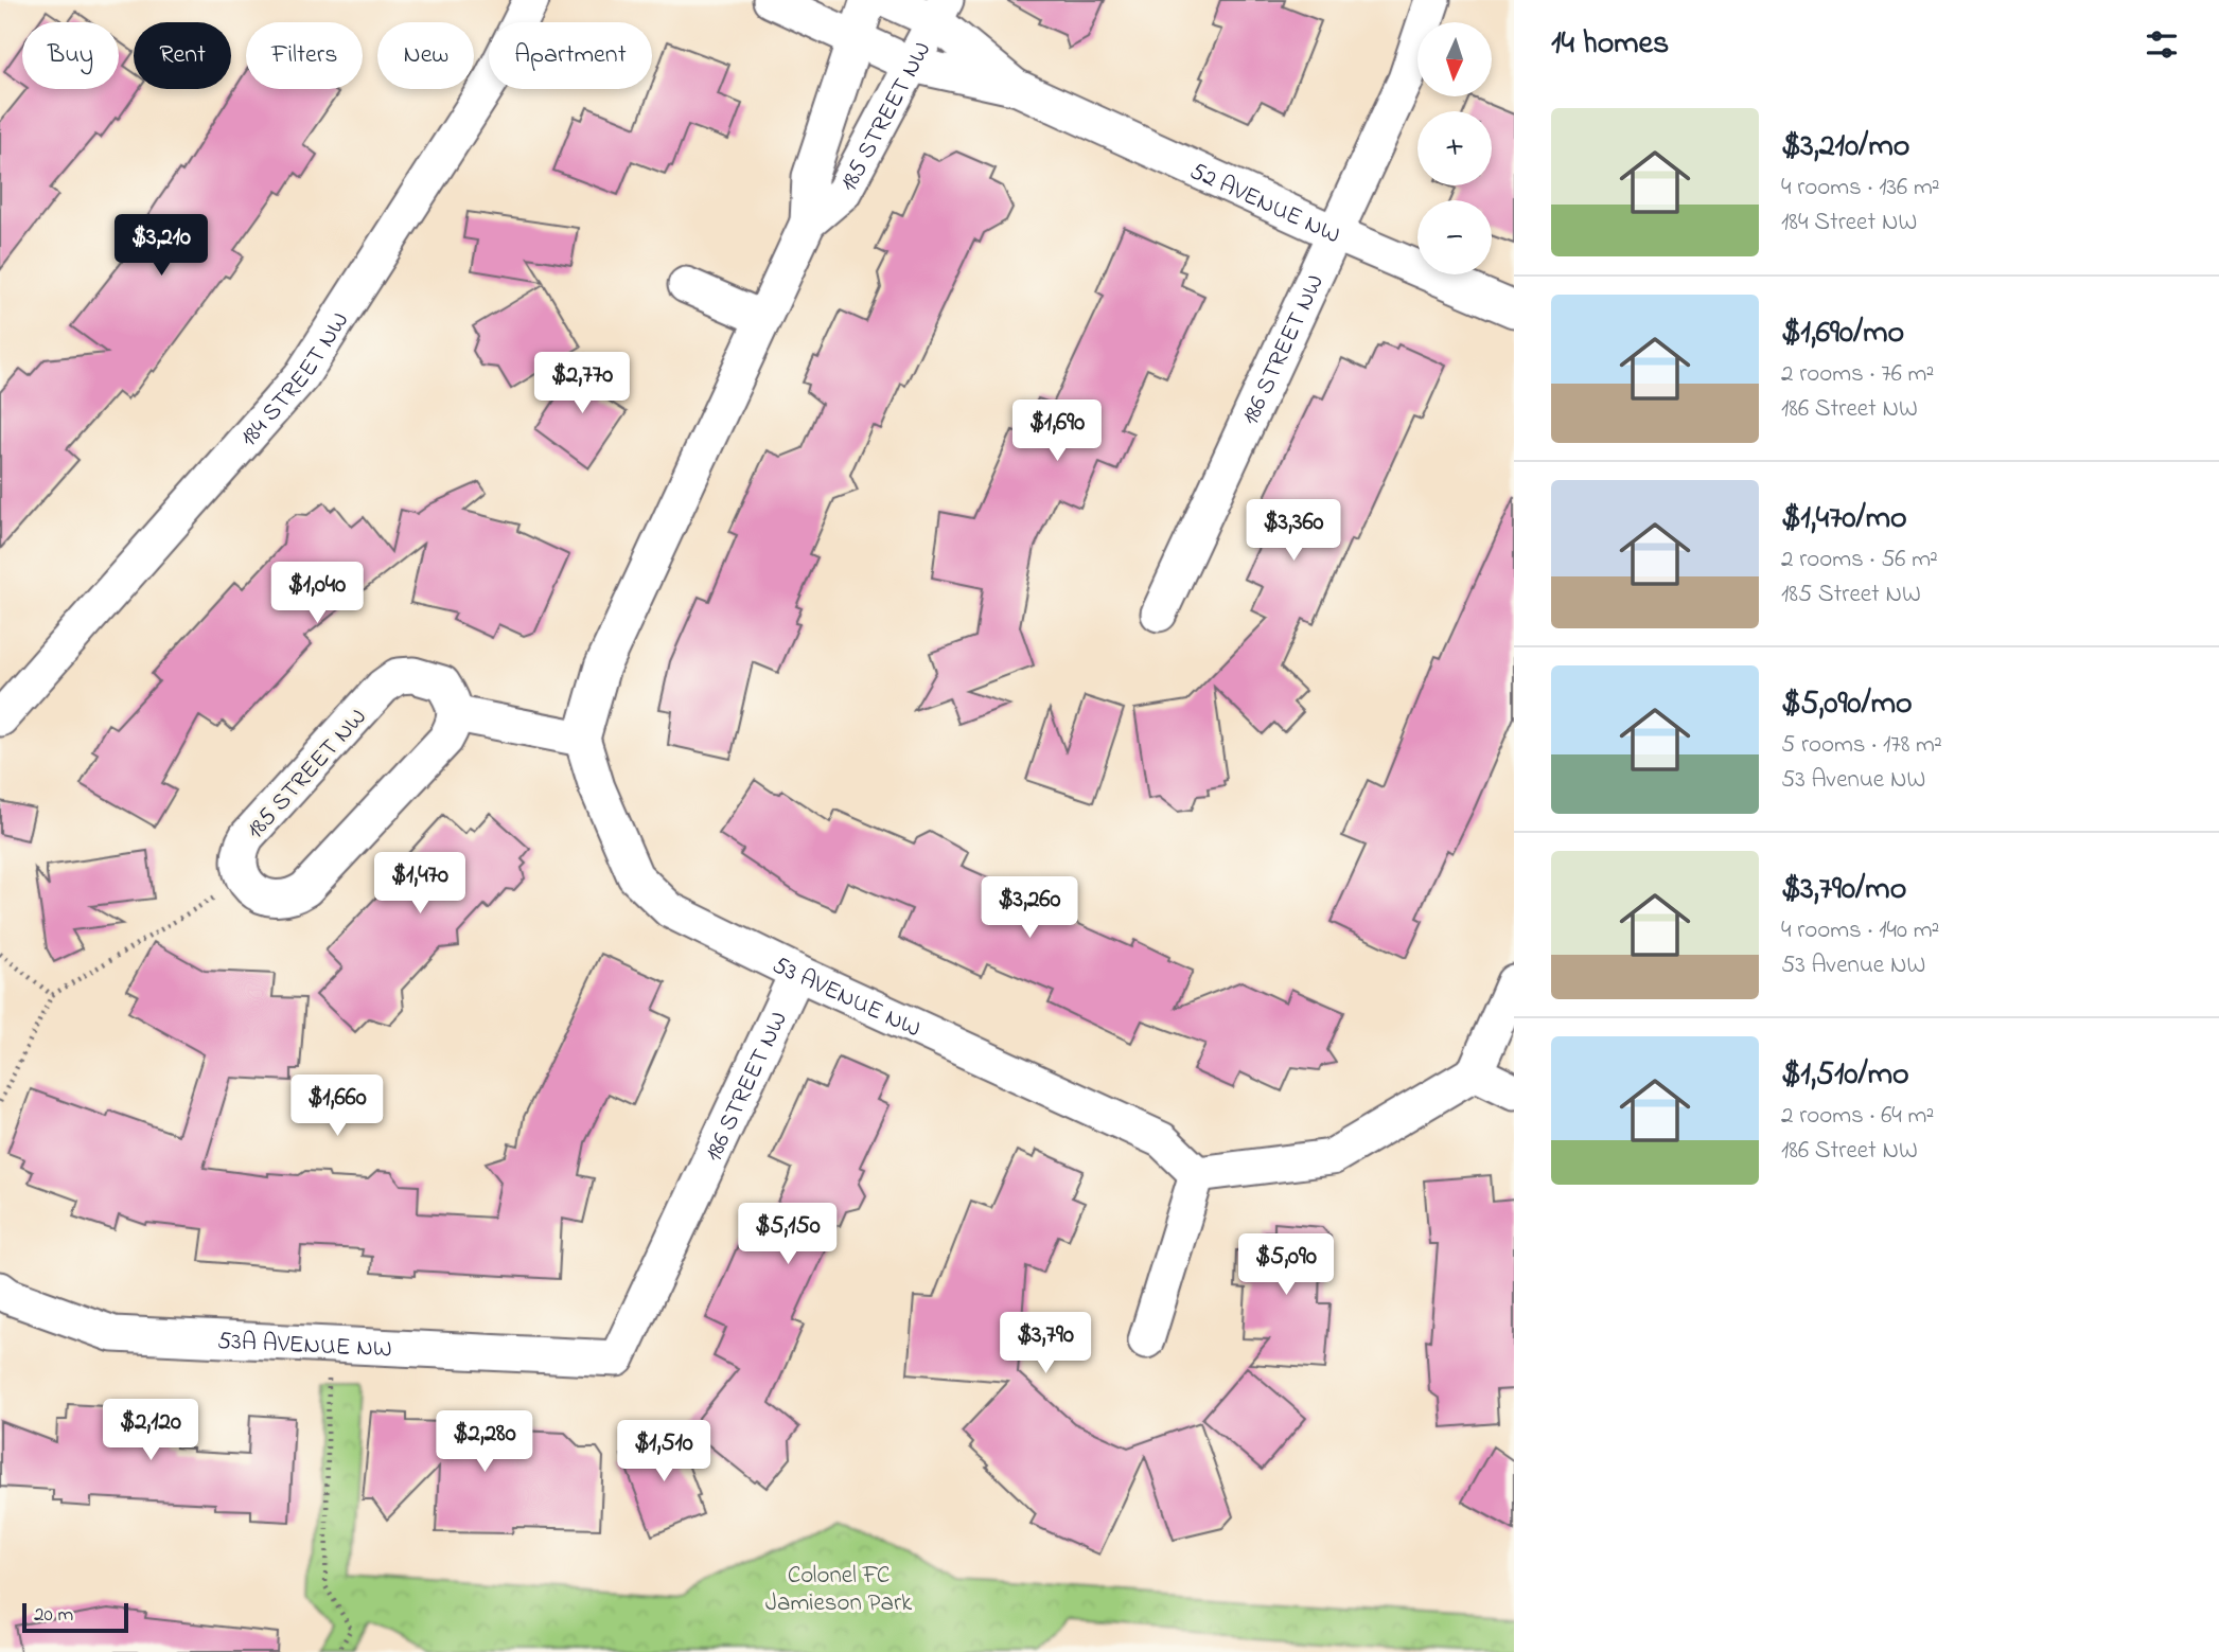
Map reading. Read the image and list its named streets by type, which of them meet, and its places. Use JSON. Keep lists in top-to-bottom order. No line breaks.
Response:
{"streets":{"street":["185 STREET NW","52 AVENUE NW","186 STREET NW","184 STREET NW","53 AVENUE NW","53A AVENUE NW"]},"crossings":[["185 STREET NW","52 AVENUE NW"],["185 STREET NW","53 AVENUE NW"],["52 AVENUE NW","186 STREET NW"],["186 STREET NW","53 AVENUE NW"],["186 STREET NW","53A AVENUE NW"]],"parks":["Colonel FC Jamieson Park"],"scale_bar":"20 m","north":"bottom","page":{"heading":"14 homes","map_buttons":["+","−"],"chip":["Buy","Rent","Filters","New","Apartment"],"list":[{"name":"$3,210/mo","note":"4 rooms · 136 m² · 184 Street NW"},{"name":"$1,690/mo","note":"2 rooms · 76 m² · 186 Street NW"},{"name":"$1,470/mo","note":"2 rooms · 56 m² · 185 Street NW"},{"name":"$5,090/mo","note":"5 rooms · 178 m² · 53 Avenue NW"},{"name":"$3,790/mo","note":"4 rooms · 140 m² · 53 Avenue NW"},{"name":"$1,510/mo","note":"2 rooms · 64 m² · 186 Street NW"}],"price":["$3,210","$2,770","$1,690","$3,360","$1,040","$1,470","$3,260","$1,660","$5,150","$5,090","$3,790","$2,120","$2,280","$1,510"],"scale":"20 m"}}
